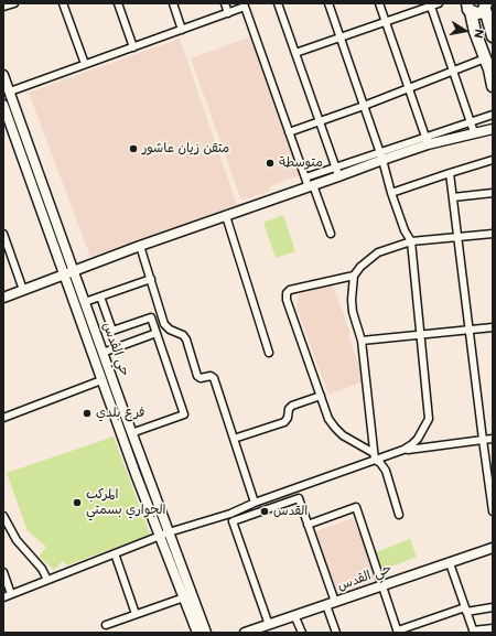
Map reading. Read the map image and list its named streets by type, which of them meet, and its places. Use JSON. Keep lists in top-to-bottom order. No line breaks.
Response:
{"streets":{"street":["حي القدس"]},"places":["متقن زيان عاشور","متوسطة","فرع بلدي","المركب الجواري بسمتي","القدس"],"north":"right"}
